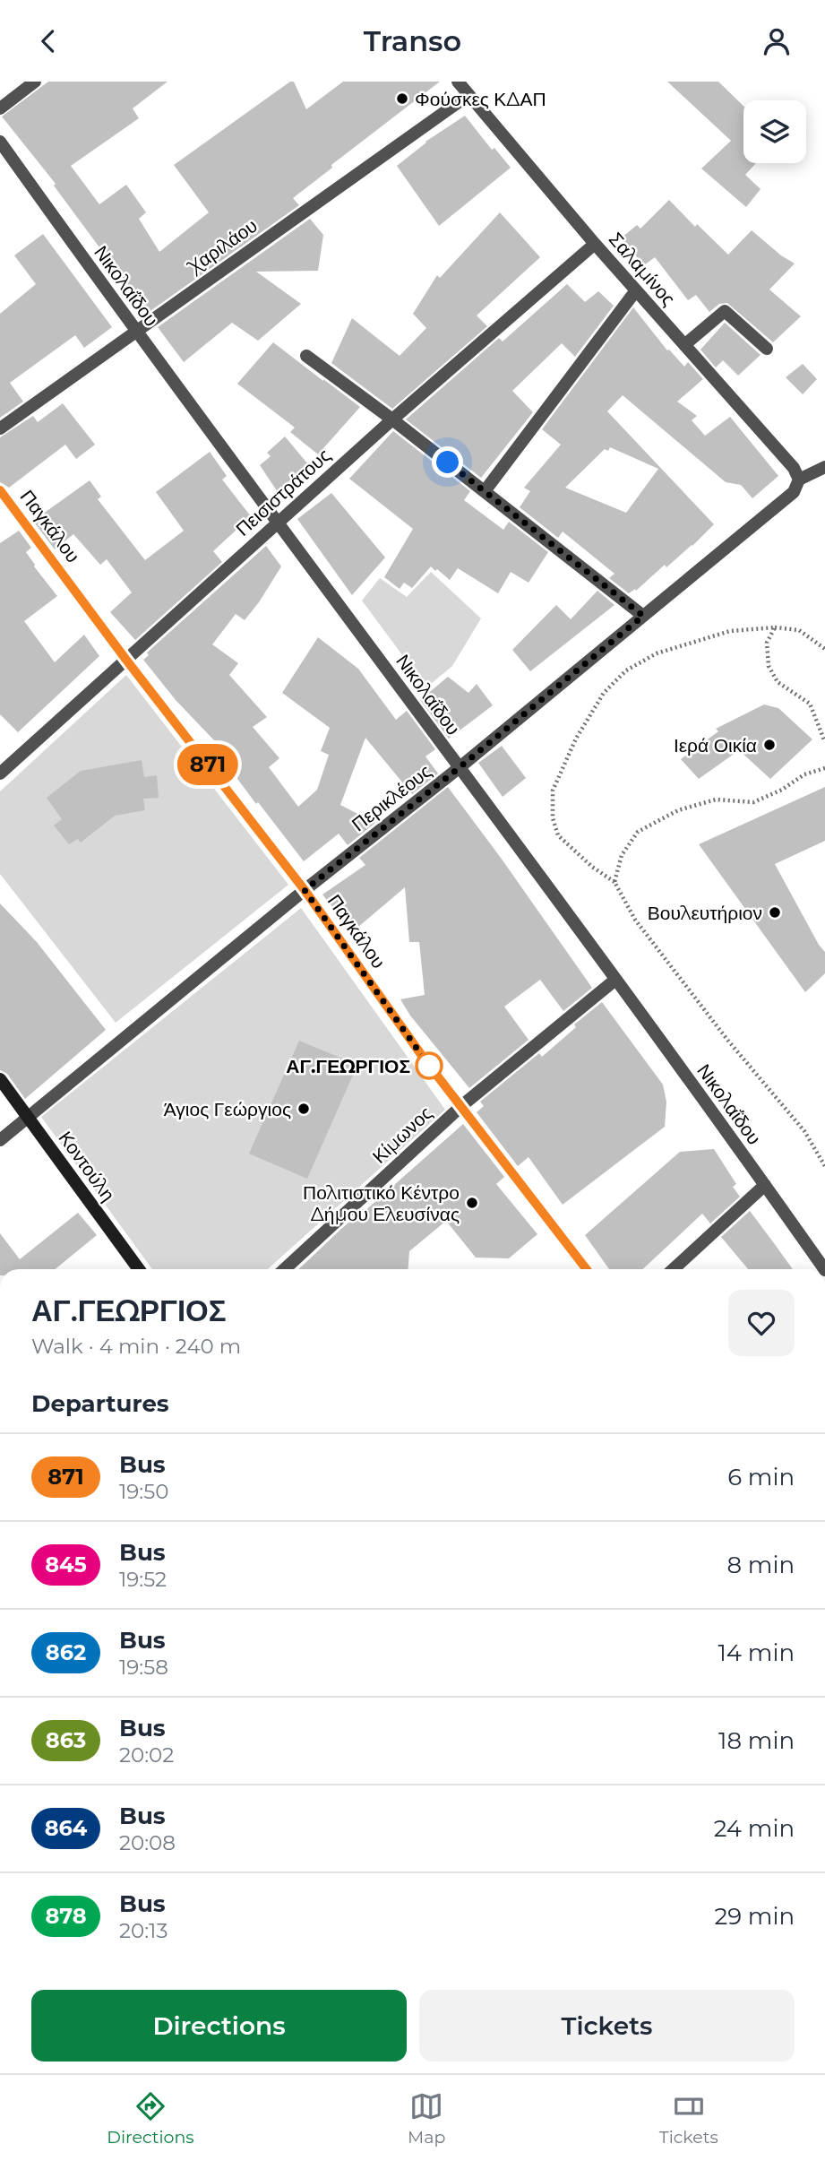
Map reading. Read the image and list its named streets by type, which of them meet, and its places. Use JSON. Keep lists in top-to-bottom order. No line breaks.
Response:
{"streets":{"main road":["Παγκάλου","Κοντούλη"],"street":["Χαριλάου","Σαλαμίνος","Νικολαΐδου","Πεισιστράτους","Περικλέους","Κίμωνος"]},"crossings":[["Χαριλάου","Σαλαμίνος"],["Χαριλάου","Νικολαΐδου"],["Σαλαμίνος","Πεισιστράτους"],["Σαλαμίνος","Περικλέους"],["Νικολαΐδου","Πεισιστράτους"],["Νικολαΐδου","Περικλέους"],["Νικολαΐδου","Κίμωνος"],["Πεισιστράτους","Παγκάλου"],["Παγκάλου","Περικλέους"],["Παγκάλου","Κίμωνος"],["Περικλέους","Κοντούλη"]],"places":["Φούσκες ΚΔΑΠ","Ιερά Οικία","Βουλευτήριον","ΑΓ.ΓΕΩΡΓΙΟΣ","Άγιος Γεώργιος","Πολιτιστικό Κέντρο Δήμου Ελευσίνας"],"lines":["bus line 871"],"page":{"header":"Transo","on_map":"871","heading":[["ΑΓ.ΓΕΩΡΓΙΟΣ","Walk · 4 min · 240 m"],"Departures"],"list":[{"mark":"871","name":"Bus","note":"19:50","value":"6 min"},{"mark":"845","name":"Bus","note":"19:52","value":"8 min"},{"mark":"862","name":"Bus","note":"19:58","value":"14 min"},{"mark":"863","name":"Bus","note":"20:02","value":"18 min"},{"mark":"864","name":"Bus","note":"20:08","value":"24 min"},{"mark":"878","name":"Bus","note":"20:13","value":"29 min"}],"buttons":["Directions","Tickets"],"tabs":["Directions","Map","Tickets"]}}
